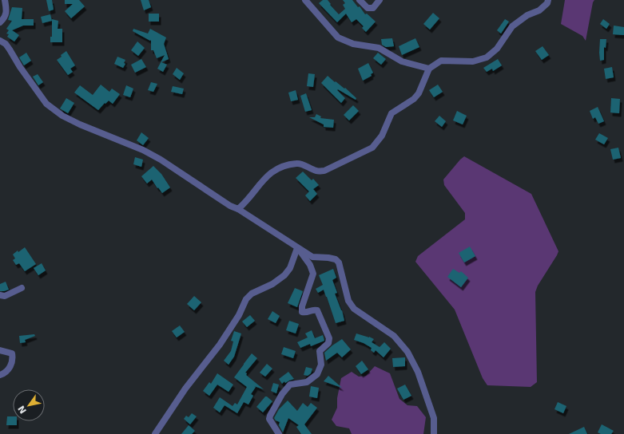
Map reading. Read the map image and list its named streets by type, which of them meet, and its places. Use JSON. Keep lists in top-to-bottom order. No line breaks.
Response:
{"north":"bottom left"}
